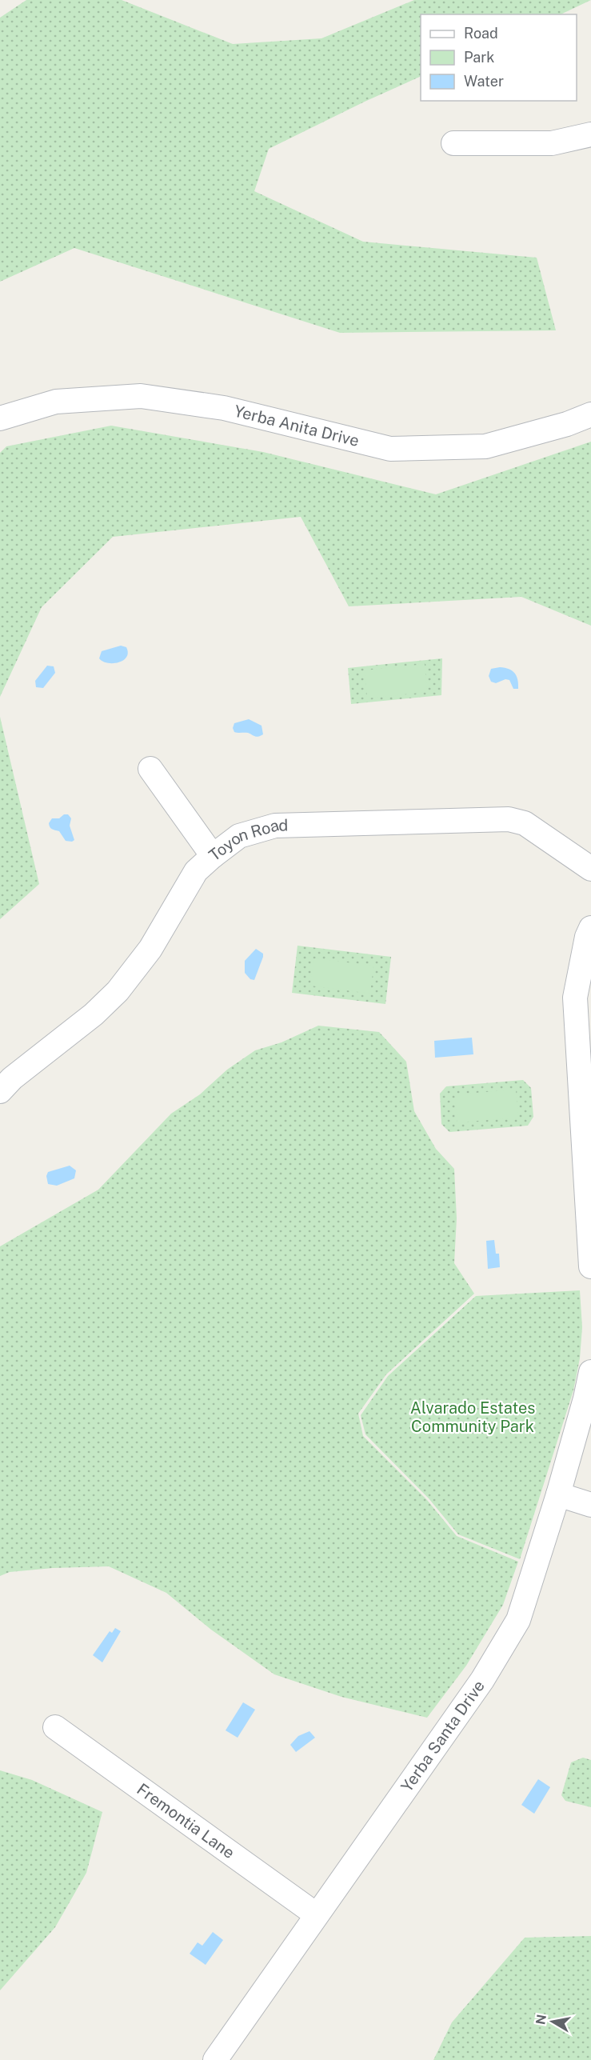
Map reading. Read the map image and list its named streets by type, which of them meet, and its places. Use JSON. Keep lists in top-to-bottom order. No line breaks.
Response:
{"streets":{"street":["Yerba Anita Drive","Toyon Road","Yerba Santa Drive","Fremontia Lane"]},"crossings":[["Yerba Santa Drive","Fremontia Lane"]],"parks":["Alvarado Estates Community Park"],"legend":["Road","Park","Water"],"north":"left"}
